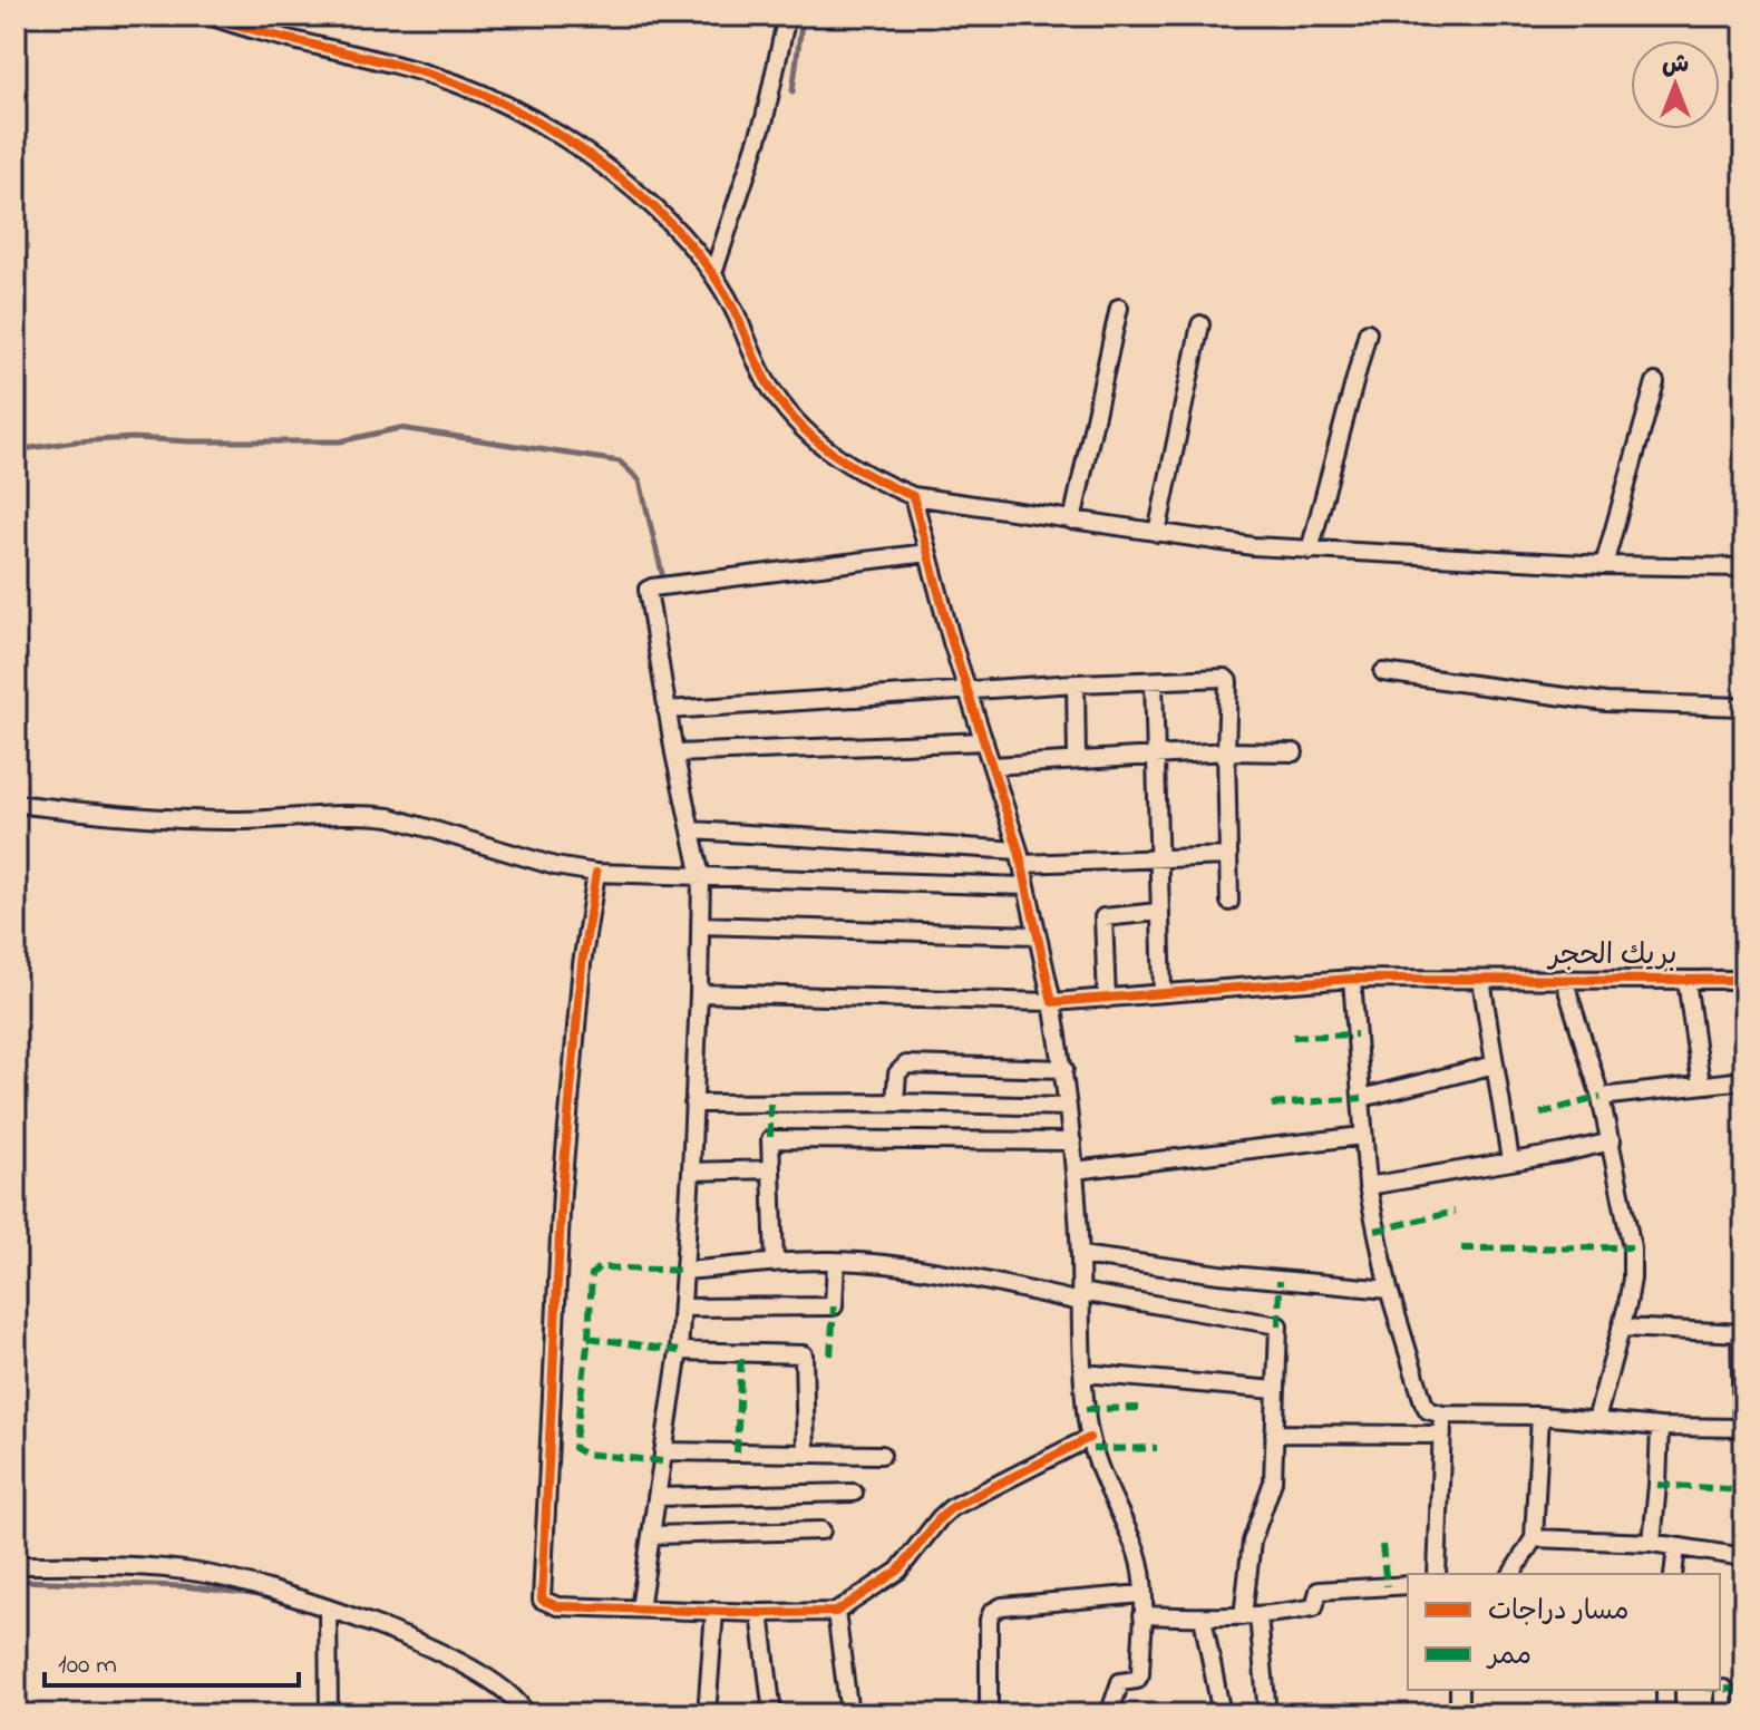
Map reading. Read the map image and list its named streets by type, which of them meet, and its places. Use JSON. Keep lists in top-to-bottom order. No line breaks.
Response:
{"streets":{"street":["بريك الحجر"]},"legend":["مسار دراجات","ممر"],"scale_bar":"100 m","north":"top"}
